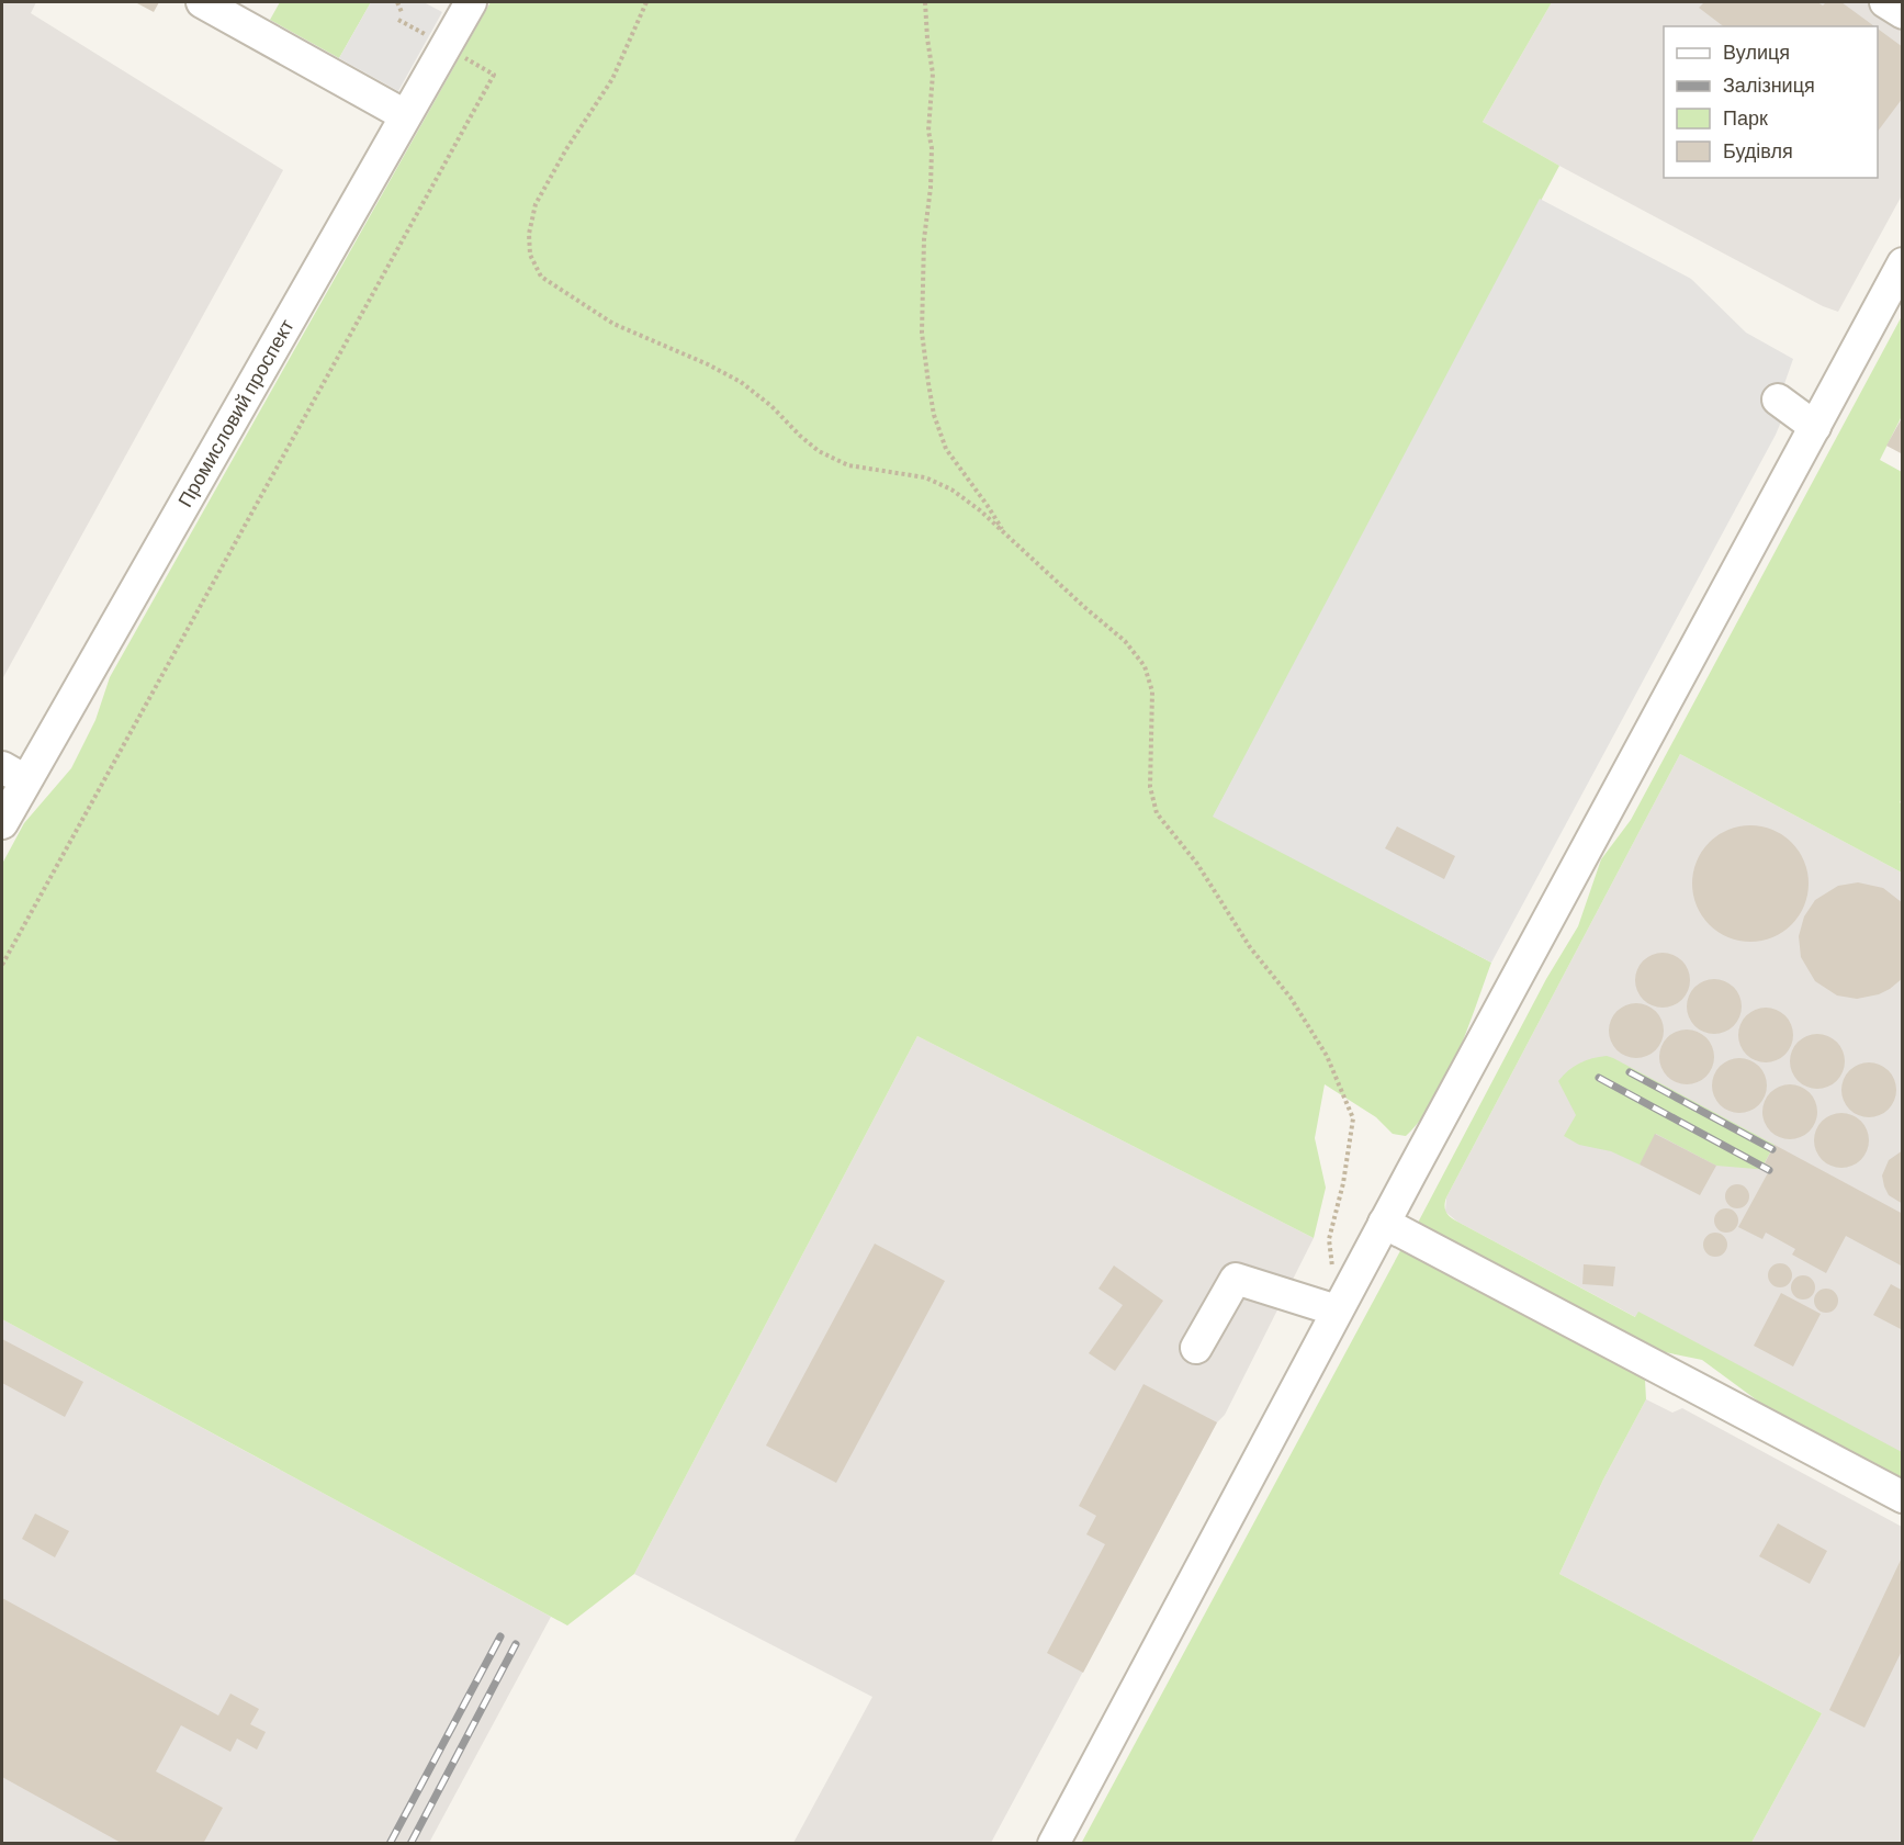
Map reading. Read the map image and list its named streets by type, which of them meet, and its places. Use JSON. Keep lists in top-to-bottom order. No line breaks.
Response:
{"streets":{"street":["Промисловий проспект"]},"legend":["Вулиця","Залізниця","Парк","Будівля"]}
